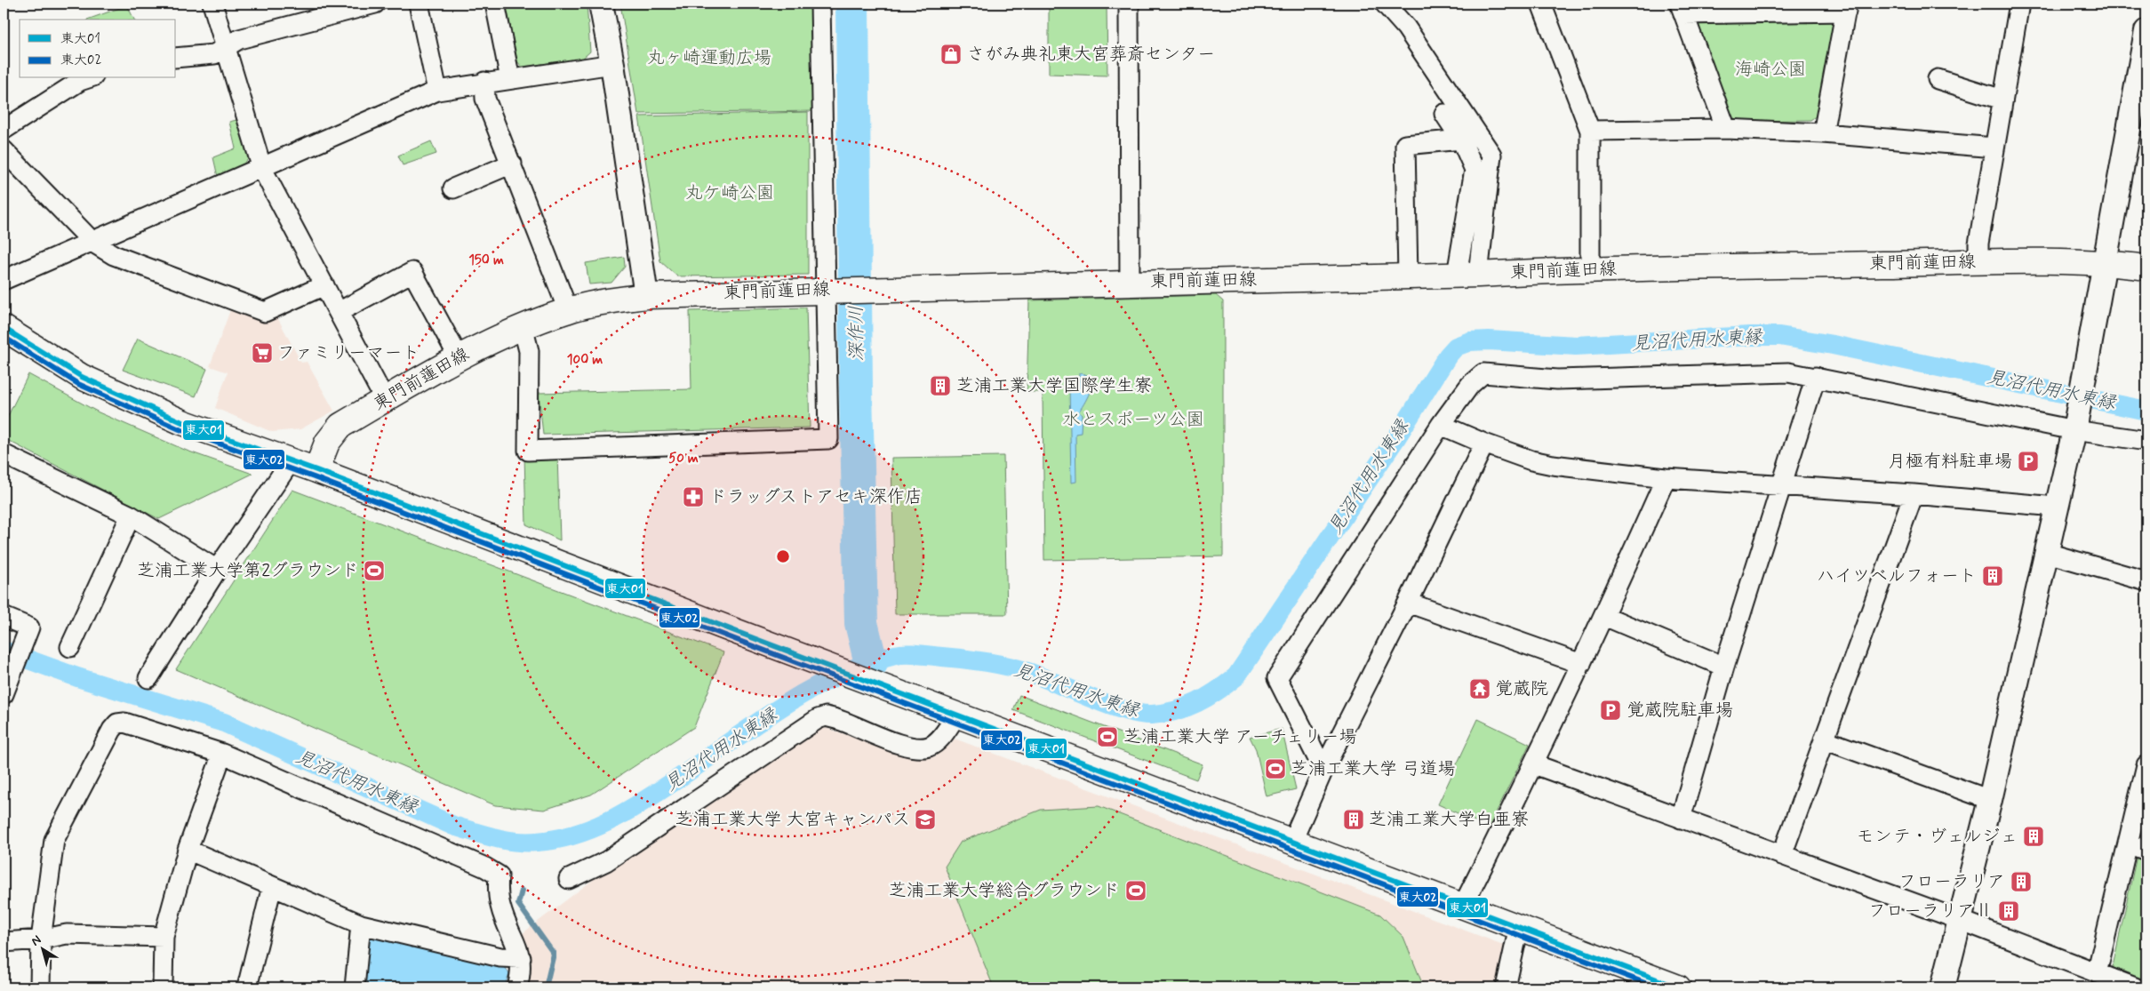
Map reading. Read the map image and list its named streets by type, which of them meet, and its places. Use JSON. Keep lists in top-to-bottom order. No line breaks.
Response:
{"streets":{"main road":["東門前蓮田線"]},"water":["深作川","見沼代用水東縁"],"parks":["丸ヶ崎運動広場","海崎公園","丸ケ崎公園","水とスポーツ公園"],"places":{"shop":["さがみ典礼東大宮葬斎センター"],"supermarket":["ファミリーマート"],"building":["芝浦工業大学国際学生寮","ハイツベルフォート","芝浦工業大学白亜寮","モンテ・ヴェルジェ","フローラリア","フローラリアⅡ"],"parking":["月極有料駐車場","覚蔵院駐車場"],"pharmacy":["ドラッグストアセキ深作店"],"sports":["芝浦工業大学第2グラウンド","芝浦工業大学 アーチェリー場","芝浦工業大学 弓道場","芝浦工業大学総合グラウンド"],"temple":["覚蔵院"],"school or university":["芝浦工業大学 大宮キャンパス"]},"lines":["transit line 東大01","transit line 東大02"],"legend":["東大01","東大02"],"north":"top left","rings":["150 m","100 m","50 m"]}
